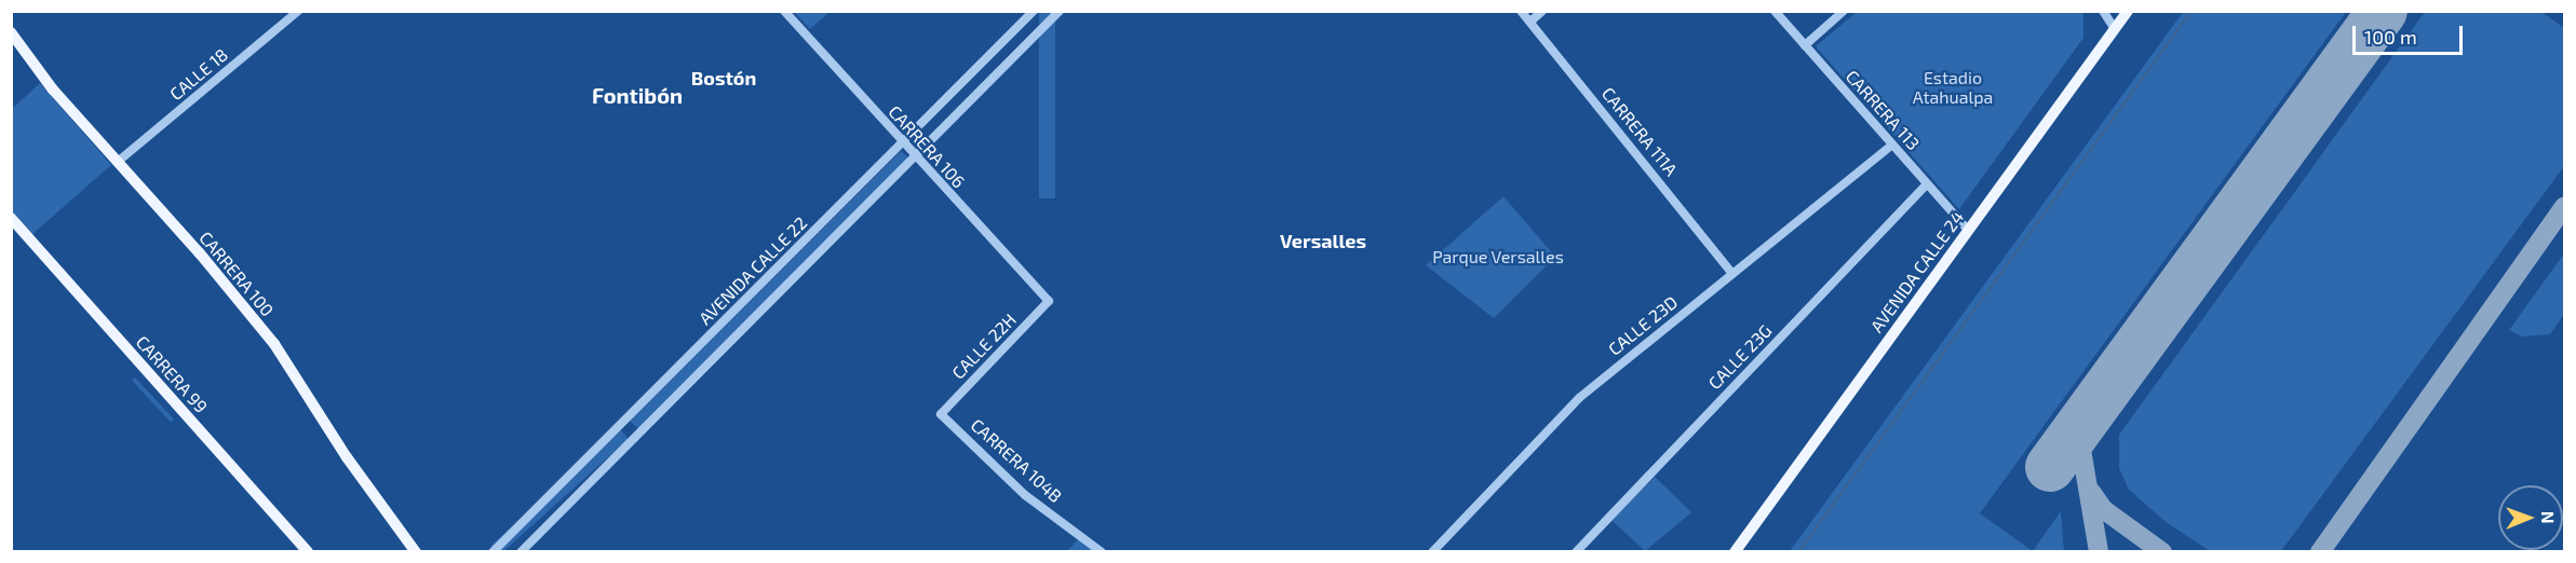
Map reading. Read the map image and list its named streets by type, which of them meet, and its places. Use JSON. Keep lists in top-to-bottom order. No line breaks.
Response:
{"streets":{"main road":["AVENIDA CALLE 24","CARRERA 100","CARRERA 99"],"street":["CALLE 18","CARRERA 113","CARRERA 111A","CARRERA 106","AVENIDA CALLE 22","CALLE 23D","CALLE 22H","CALLE 23G","CARRERA 104B"]},"crossings":[["CALLE 18","CARRERA 100"],["CARRERA 113","AVENIDA CALLE 24"],["CARRERA 113","CALLE 23D"],["CARRERA 113","CALLE 23G"],["CARRERA 111A","CALLE 23D"],["CARRERA 106","AVENIDA CALLE 22"],["CARRERA 106","CALLE 22H"],["CALLE 22H","CARRERA 104B"]],"districts":["Bostón","Fontibón","Versalles"],"parks":["Estadio Atahualpa","Parque Versalles"],"scale_bar":"100 m","north":"right"}
